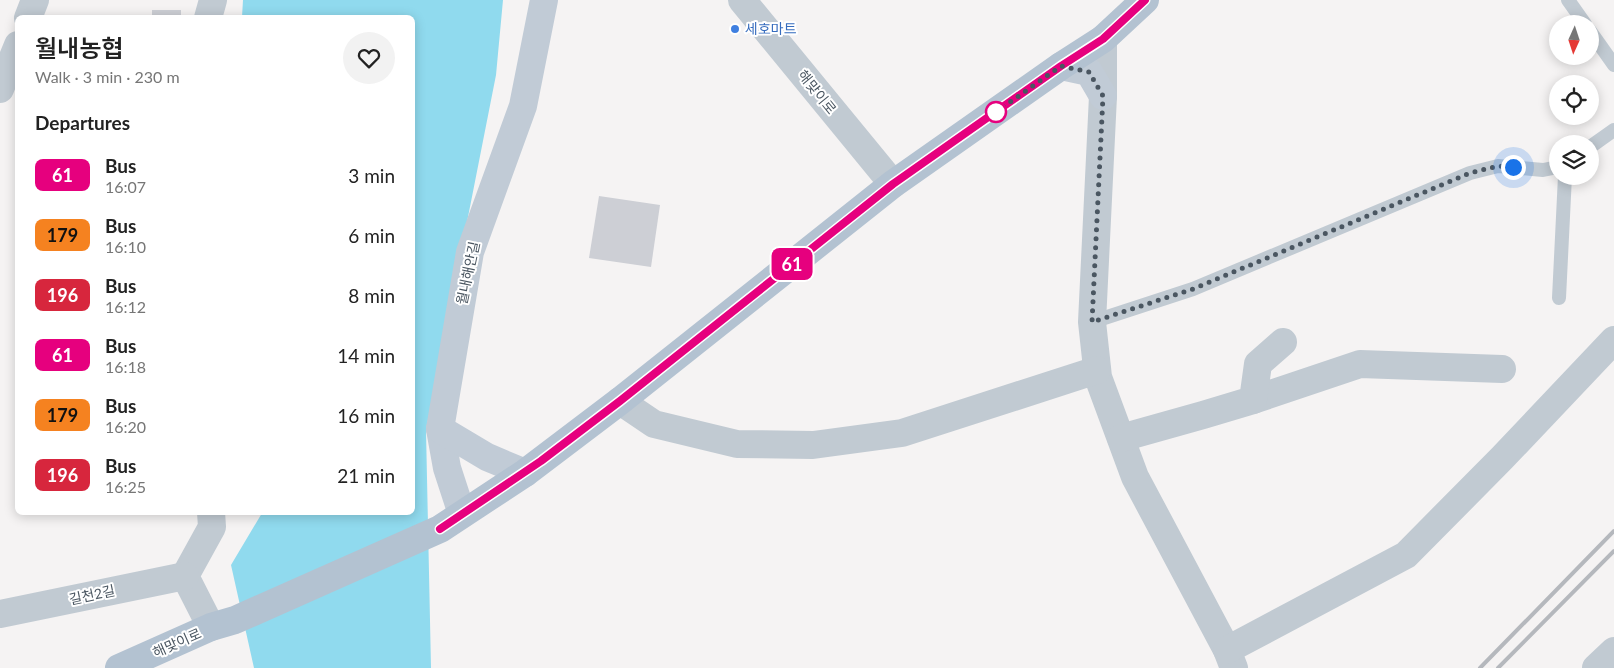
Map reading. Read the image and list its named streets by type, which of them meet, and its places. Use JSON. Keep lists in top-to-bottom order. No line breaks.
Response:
{"streets":{"main road":["해맞이로"],"street":["월내해안길","길천2길"]},"crossings":[["해맞이로","월내해안길"]],"places":["세호마트"],"lines":["bus line 61"],"north":"bottom","page":{"on_map":"61","heading":[["월내농협","Walk · 3 min · 230 m"],"Departures"],"list":[{"mark":"61","name":"Bus","note":"16:07","value":"3 min"},{"mark":"179","name":"Bus","note":"16:10","value":"6 min"},{"mark":"196","name":"Bus","note":"16:12","value":"8 min"},{"mark":"61","name":"Bus","note":"16:18","value":"14 min"},{"mark":"179","name":"Bus","note":"16:20","value":"16 min"},{"mark":"196","name":"Bus","note":"16:25","value":"21 min"}]}}
